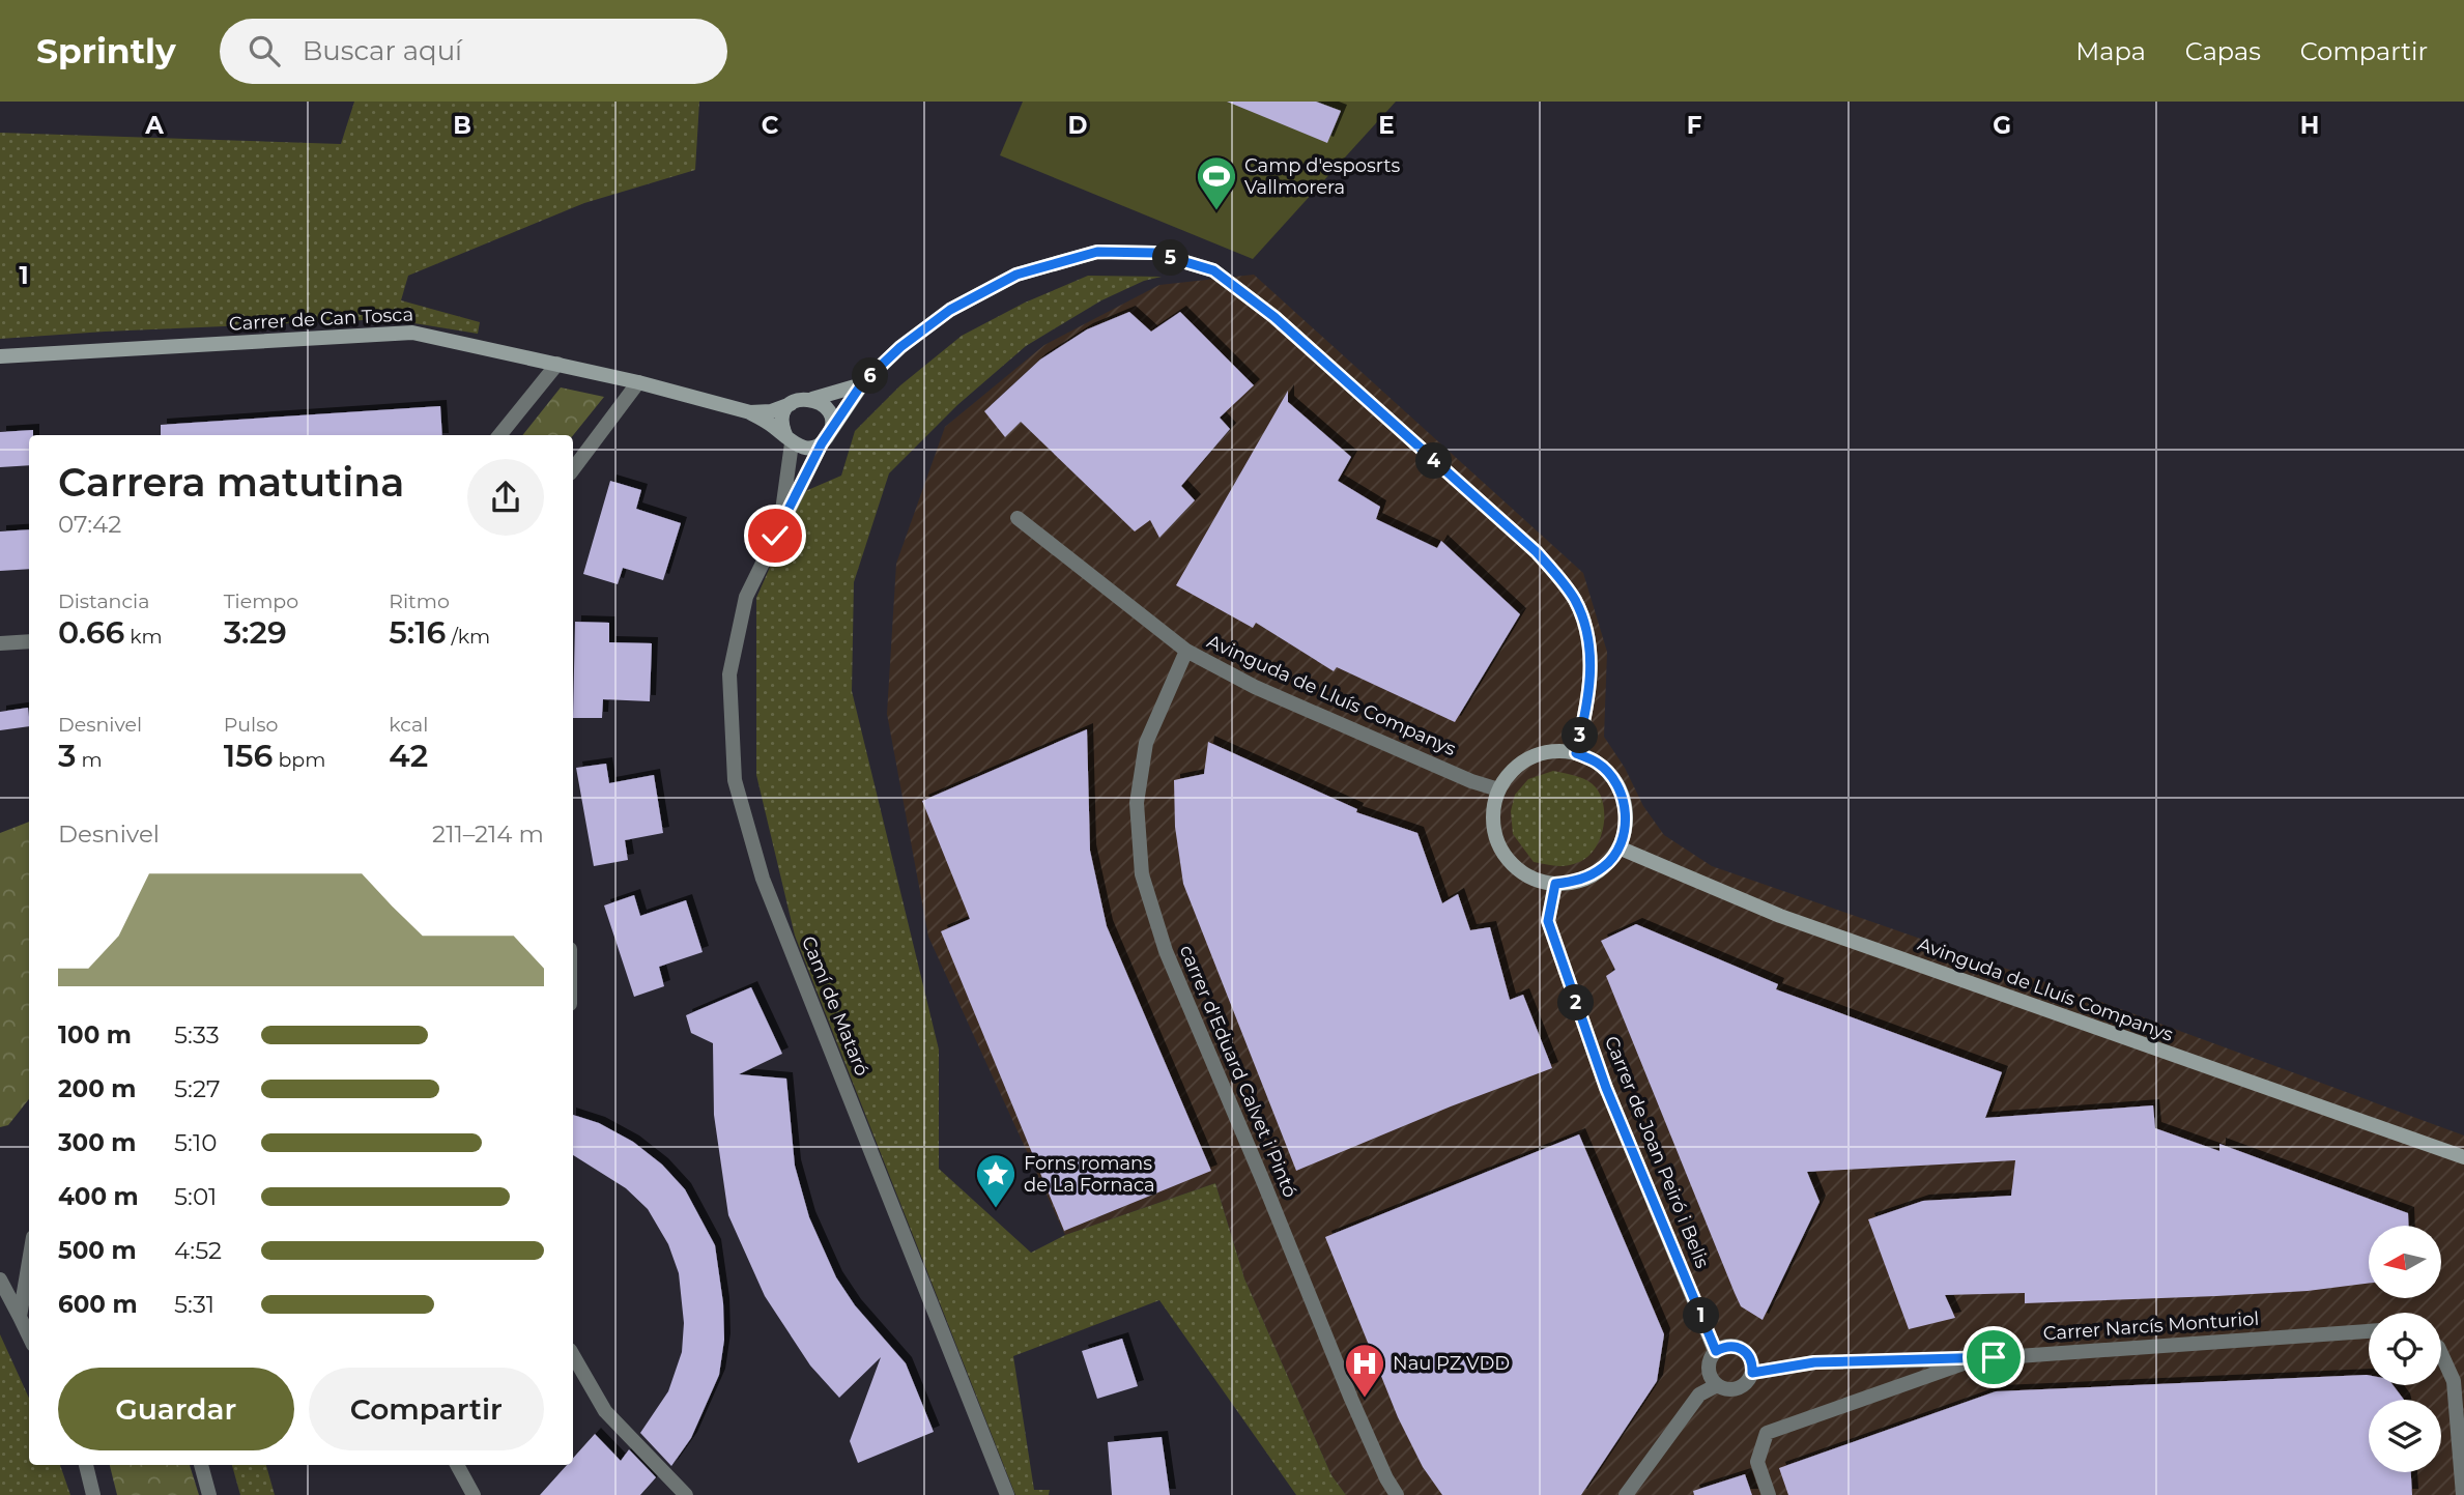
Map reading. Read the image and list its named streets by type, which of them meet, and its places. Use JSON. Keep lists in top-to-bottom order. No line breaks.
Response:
{"streets":{"street":["Carrer de Can Tosca","Avinguda de Lluís Companys","Camí de Mataró","carrer d'Eduard Calvet i Pintó","Carrer de Joan Peiró i Belis","Carrer Narcís Monturiol"]},"crossings":[["Avinguda de Lluís Companys","carrer d'Eduard Calvet i Pintó"],["Avinguda de Lluís Companys","Carrer de Joan Peiró i Belis"],["Carrer de Joan Peiró i Belis","Carrer Narcís Monturiol"]],"places":{"sports":["Camp d'esposrts Vallmorera"],"place":["Forns romans de La Fornaca"],"hospital":["Nau PZ VDD"]},"north":"left","page":{"header":"Sprintly","search":"Buscar aquí","nav":["Mapa","Capas","Compartir"],"pins":["5","6","4","3","2","1"],"heading":["Carrera matutina","07:42"],"stats":[["Distancia","0.66 km"],["Tiempo","3:29"],["Ritmo","5:16 /km"],["Desnivel","3 m"],["Pulso","156 bpm"],["kcal","42"]],"chart":["Desnivel","211–214 m"],"list":[{"name":"100 m","note":"5:33"},{"name":"200 m","note":"5:27"},{"name":"300 m","note":"5:10"},{"name":"400 m","note":"5:01"},{"name":"500 m","note":"4:52"},{"name":"600 m","note":"5:31"}],"buttons":["Guardar","Compartir"]},"grid":{"columns":["A","B","C","D","E","F","G","H"],"rows":["1"]}}
